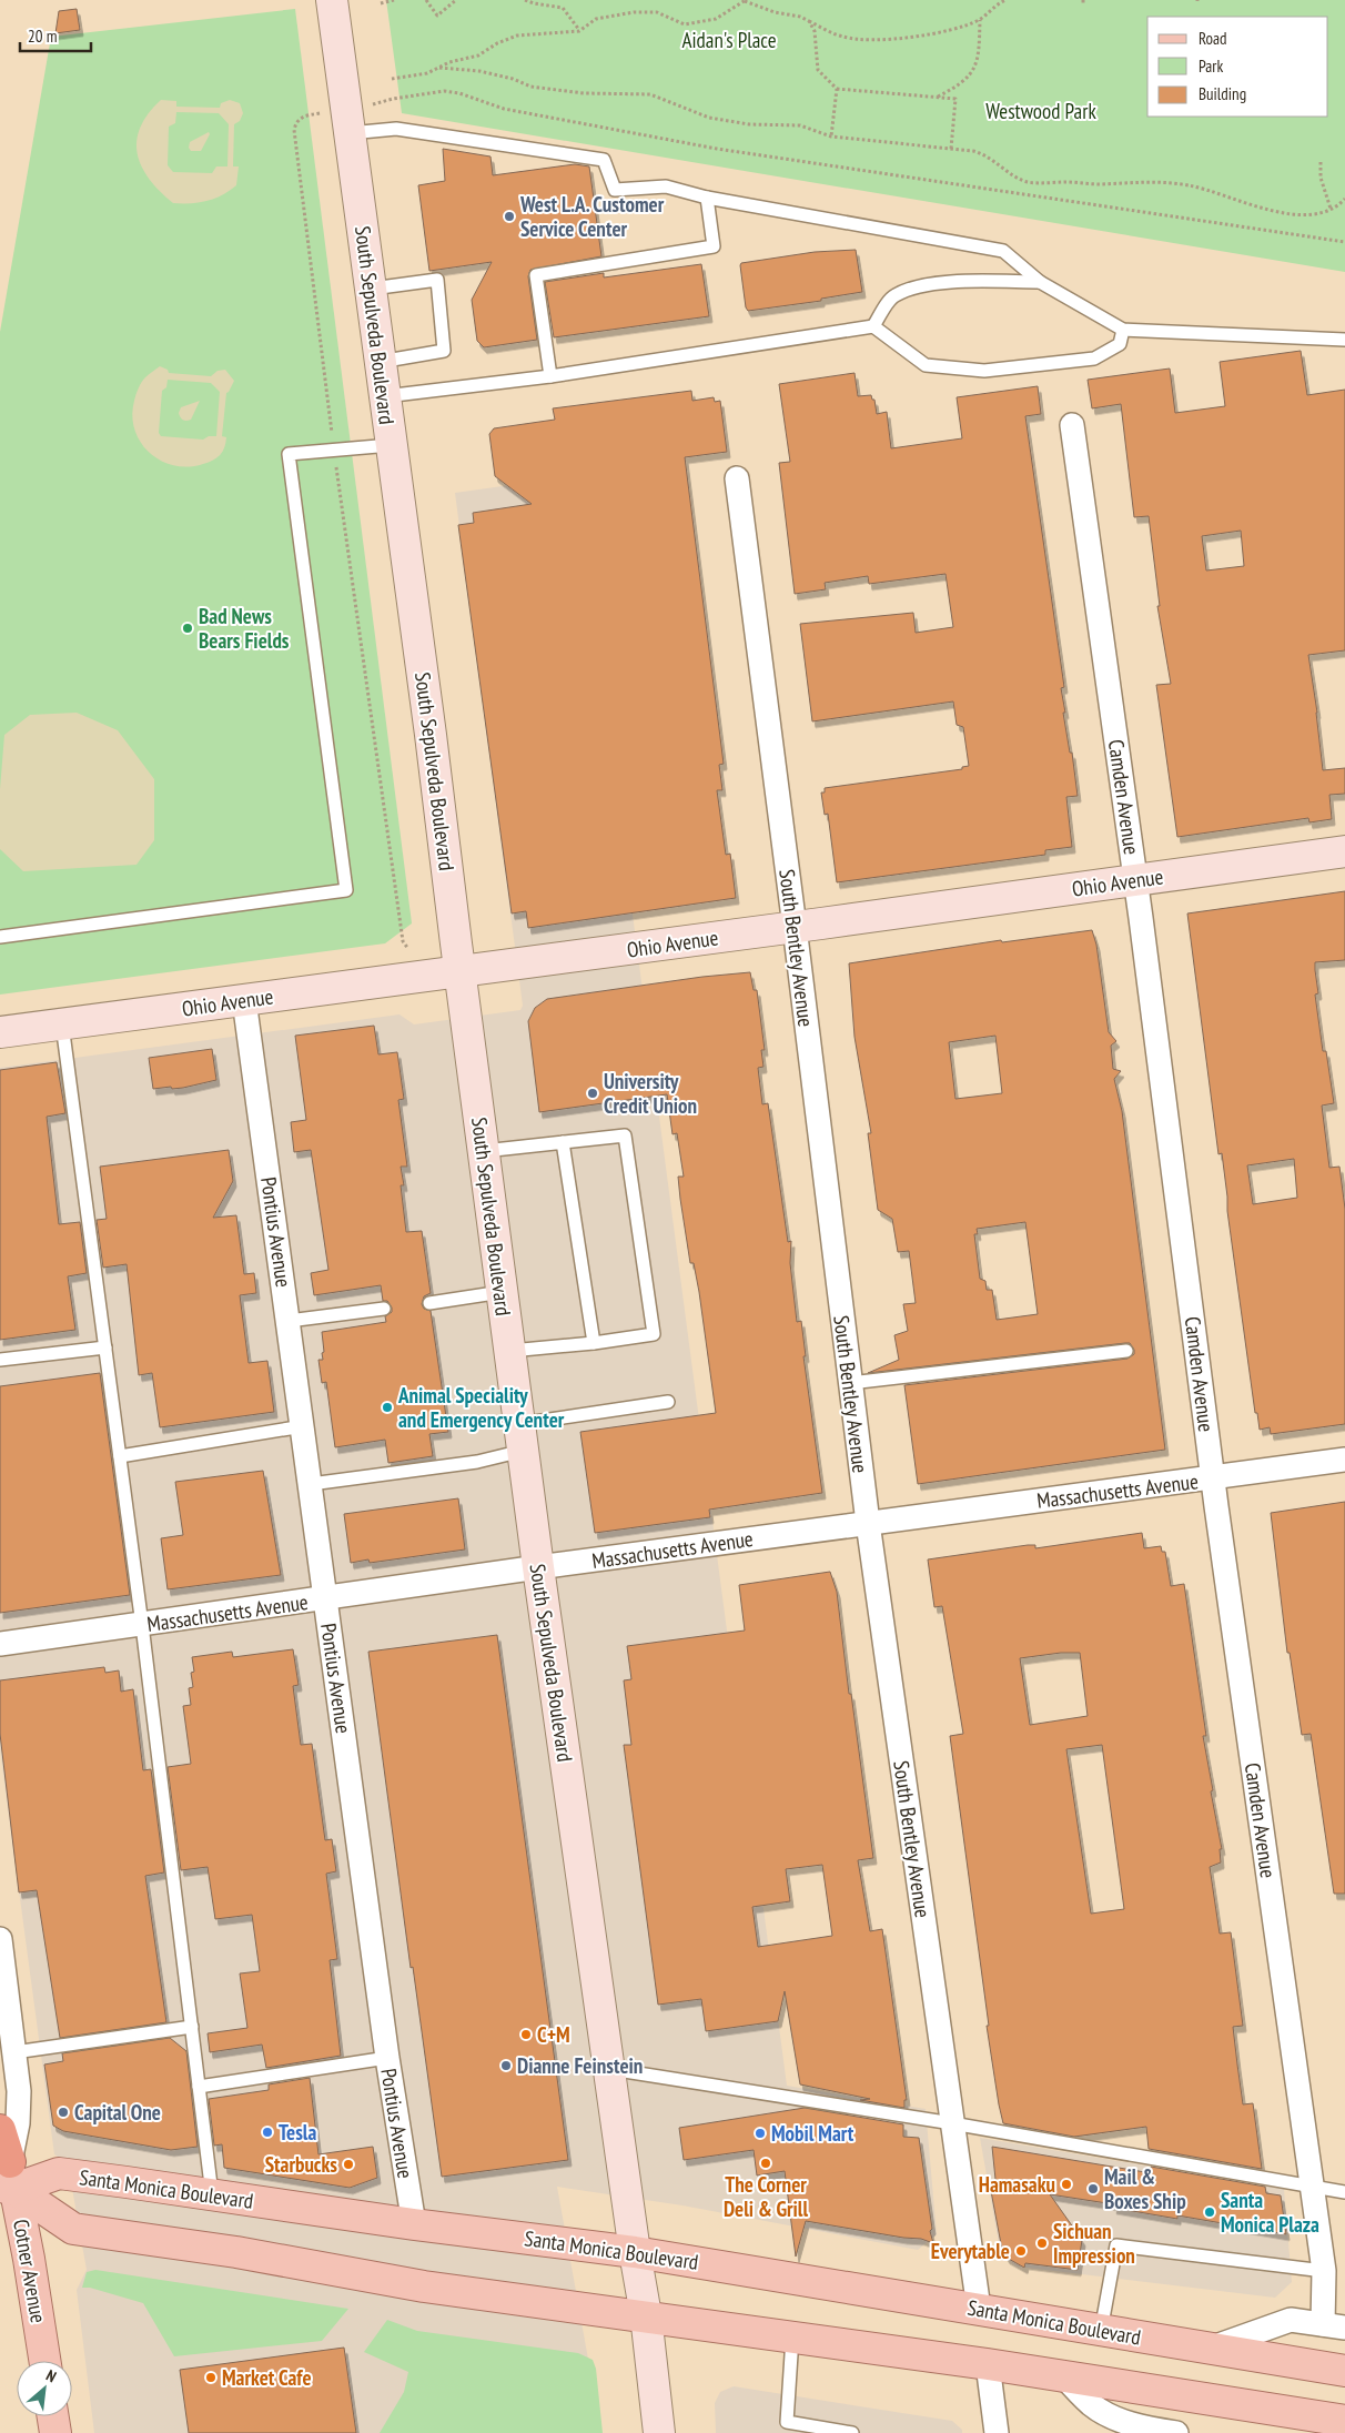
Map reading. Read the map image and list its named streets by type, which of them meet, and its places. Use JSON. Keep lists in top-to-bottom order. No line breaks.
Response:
{"streets":{"main road":["South Sepulveda Boulevard","Ohio Avenue","Santa Monica Boulevard","Cotner Avenue"],"street":["Camden Avenue","South Bentley Avenue","Pontius Avenue","Massachusetts Avenue"]},"crossings":[["South Sepulveda Boulevard","Ohio Avenue"],["South Sepulveda Boulevard","Massachusetts Avenue"],["South Sepulveda Boulevard","Santa Monica Boulevard"],["Camden Avenue","Ohio Avenue"],["Camden Avenue","Massachusetts Avenue"],["Camden Avenue","Santa Monica Boulevard"],["Ohio Avenue","South Bentley Avenue"],["Ohio Avenue","Pontius Avenue"],["South Bentley Avenue","Massachusetts Avenue"],["South Bentley Avenue","Santa Monica Boulevard"],["Pontius Avenue","Massachusetts Avenue"],["Pontius Avenue","Santa Monica Boulevard"],["Santa Monica Boulevard","Cotner Avenue"]],"parks":["Aidan's Place","Westwood Park"],"places":["West L.A. Customer Service Center","Bad News Bears Fields","University Credit Union","Animal Speciality and Emergency Center","C+M","Dianne Feinstein","Capital One","Tesla","Mobil Mart","The Corner Deli & Grill","Starbucks","Hamasaku","Mail & Boxes Ship","Santa Monica Plaza","Sichuan Impression","Everytable","Market Cafe"],"legend":["Road","Park","Building"],"scale_bar":"20 m","north":"top right"}
